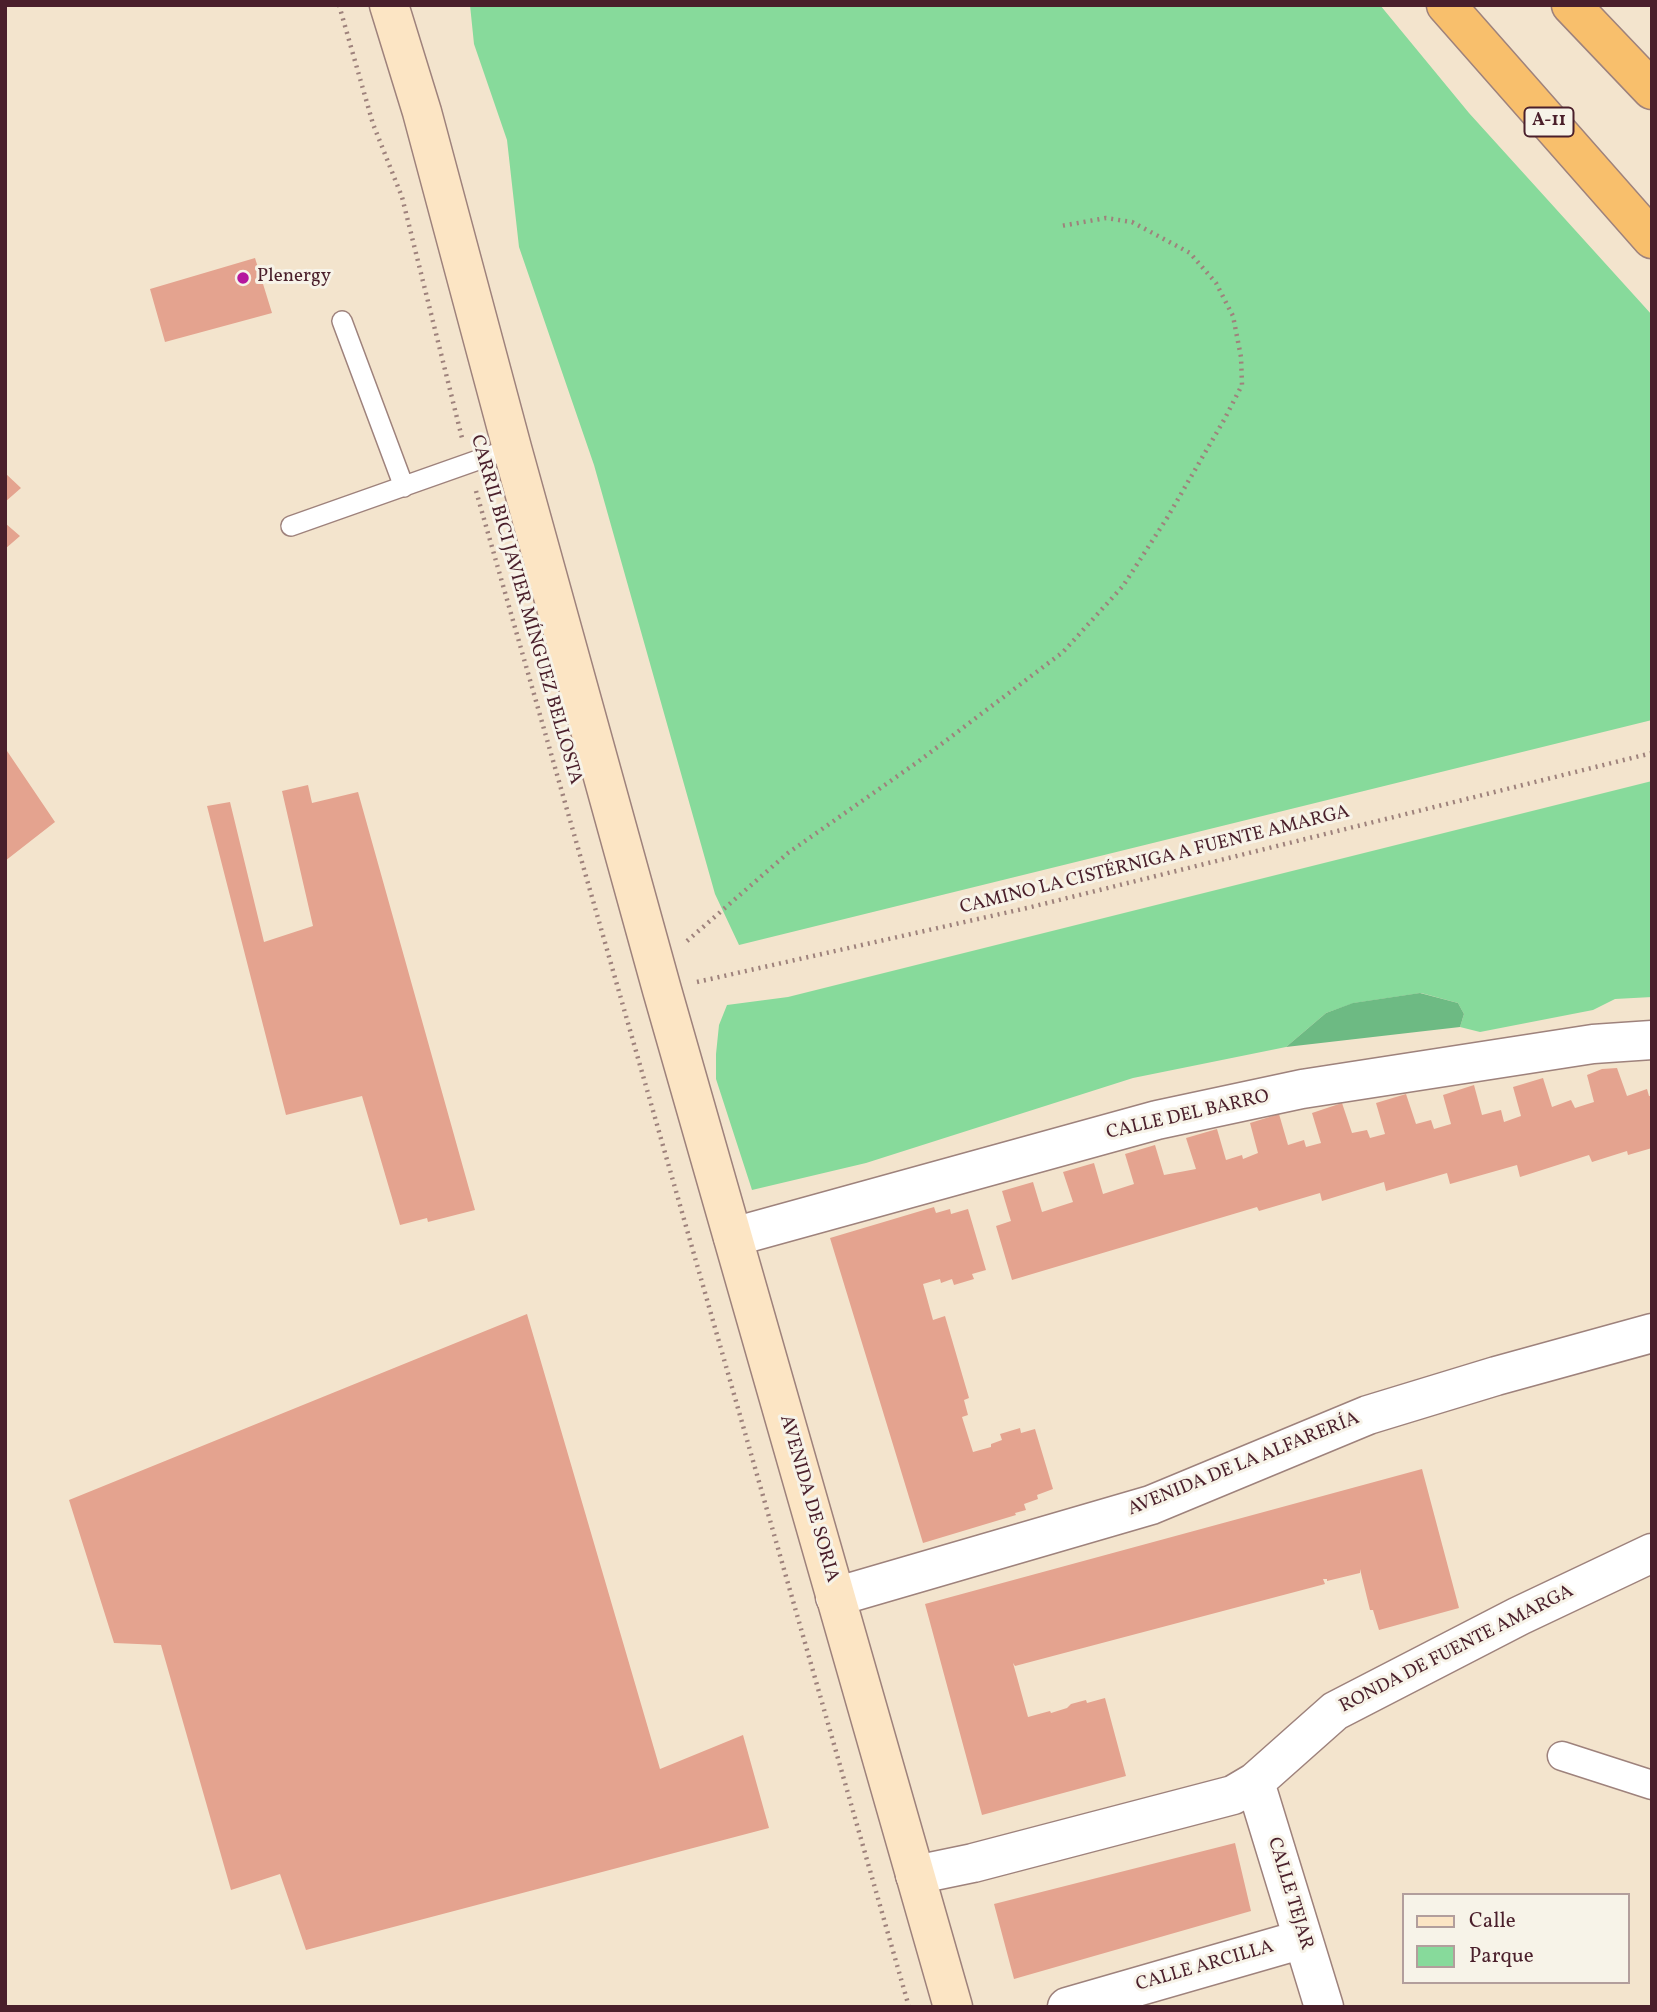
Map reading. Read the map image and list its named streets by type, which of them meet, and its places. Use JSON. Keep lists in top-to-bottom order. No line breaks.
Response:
{"streets":{"highway":["A-11"],"main road":["AVENIDA DE SORIA"],"street":["CALLE DEL BARRO","AVENIDA DE LA ALFARERÍA","RONDA DE FUENTE AMARGA","CALLE TEJAR","CALLE ARCILLA"],"path":["CARRIL BICI JAVIER MÍNGUEZ BELLOSTA","CAMINO LA CISTÉRNIGA A FUENTE AMARGA"]},"crossings":[["CAMINO LA CISTÉRNIGA A FUENTE AMARGA","AVENIDA DE SORIA"],["CALLE DEL BARRO","AVENIDA DE SORIA"],["AVENIDA DE LA ALFARERÍA","AVENIDA DE SORIA"],["AVENIDA DE SORIA","RONDA DE FUENTE AMARGA"],["RONDA DE FUENTE AMARGA","CALLE TEJAR"],["CALLE TEJAR","CALLE ARCILLA"]],"places":["Plenergy"],"legend":["Calle","Parque"]}
